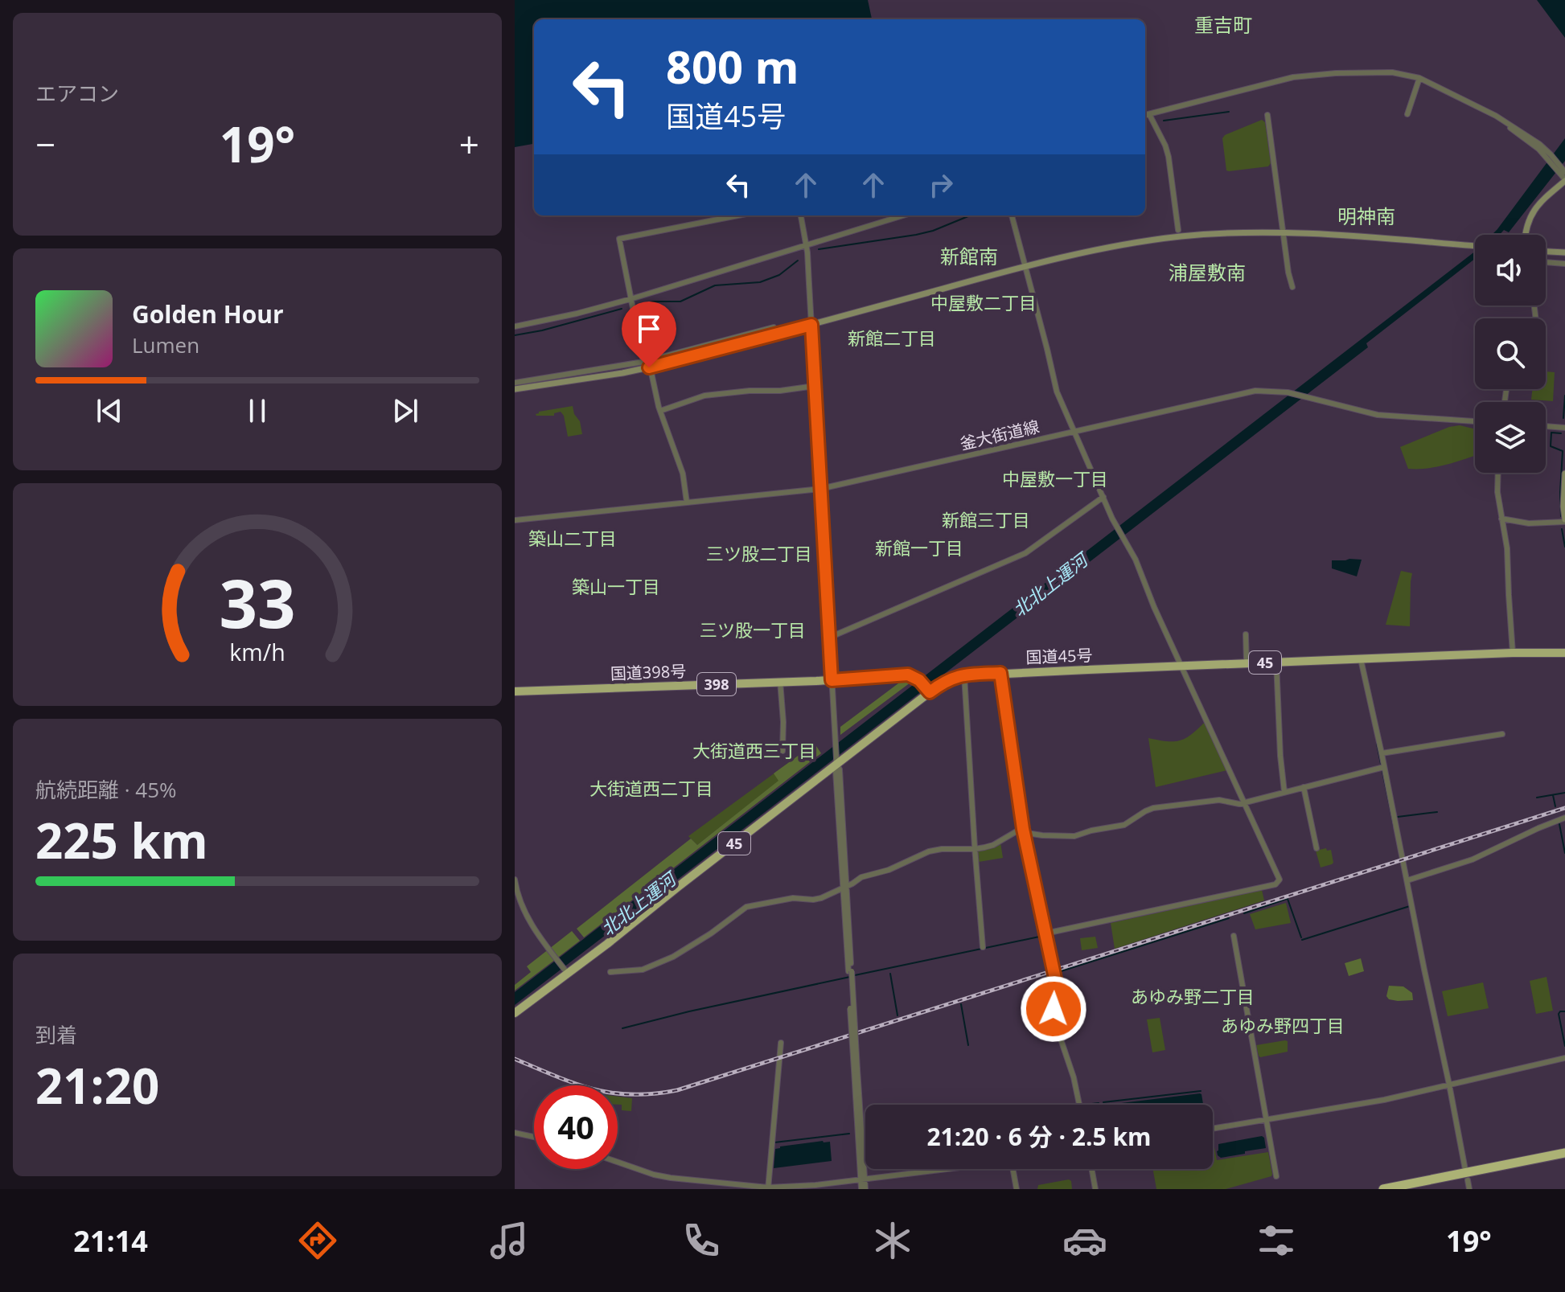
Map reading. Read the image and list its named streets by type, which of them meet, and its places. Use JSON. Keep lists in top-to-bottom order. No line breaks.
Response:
{"streets":{"highway":["国道45号","45","国道398号","398"],"street":["釜大街道線"]},"crossings":[["国道45号","国道398号"]],"districts":["重吉町","明神南","新館南","浦屋敷南","中屋敷二丁目","新館二丁目","中屋敷一丁目","新館三丁目","築山二丁目","新館一丁目","三ツ股二丁目","築山一丁目","三ツ股一丁目","大街道西三丁目","大街道西二丁目","あゆみ野二丁目","あゆみ野四丁目"],"water":["北北上運河"],"page":{"tile":["エアコン",["航続距離 · 45%","225 km"],["到着","21:20"]],"turn":["800 m","国道45号"],"heat":["−","19°","+"],"song":["Golden Hour","Lumen"],"limit":"40","trip":"21:20 · 6 分 · 2.5 km","tabs":["21:14","19°"],"gauge":["33","km/h"]}}
